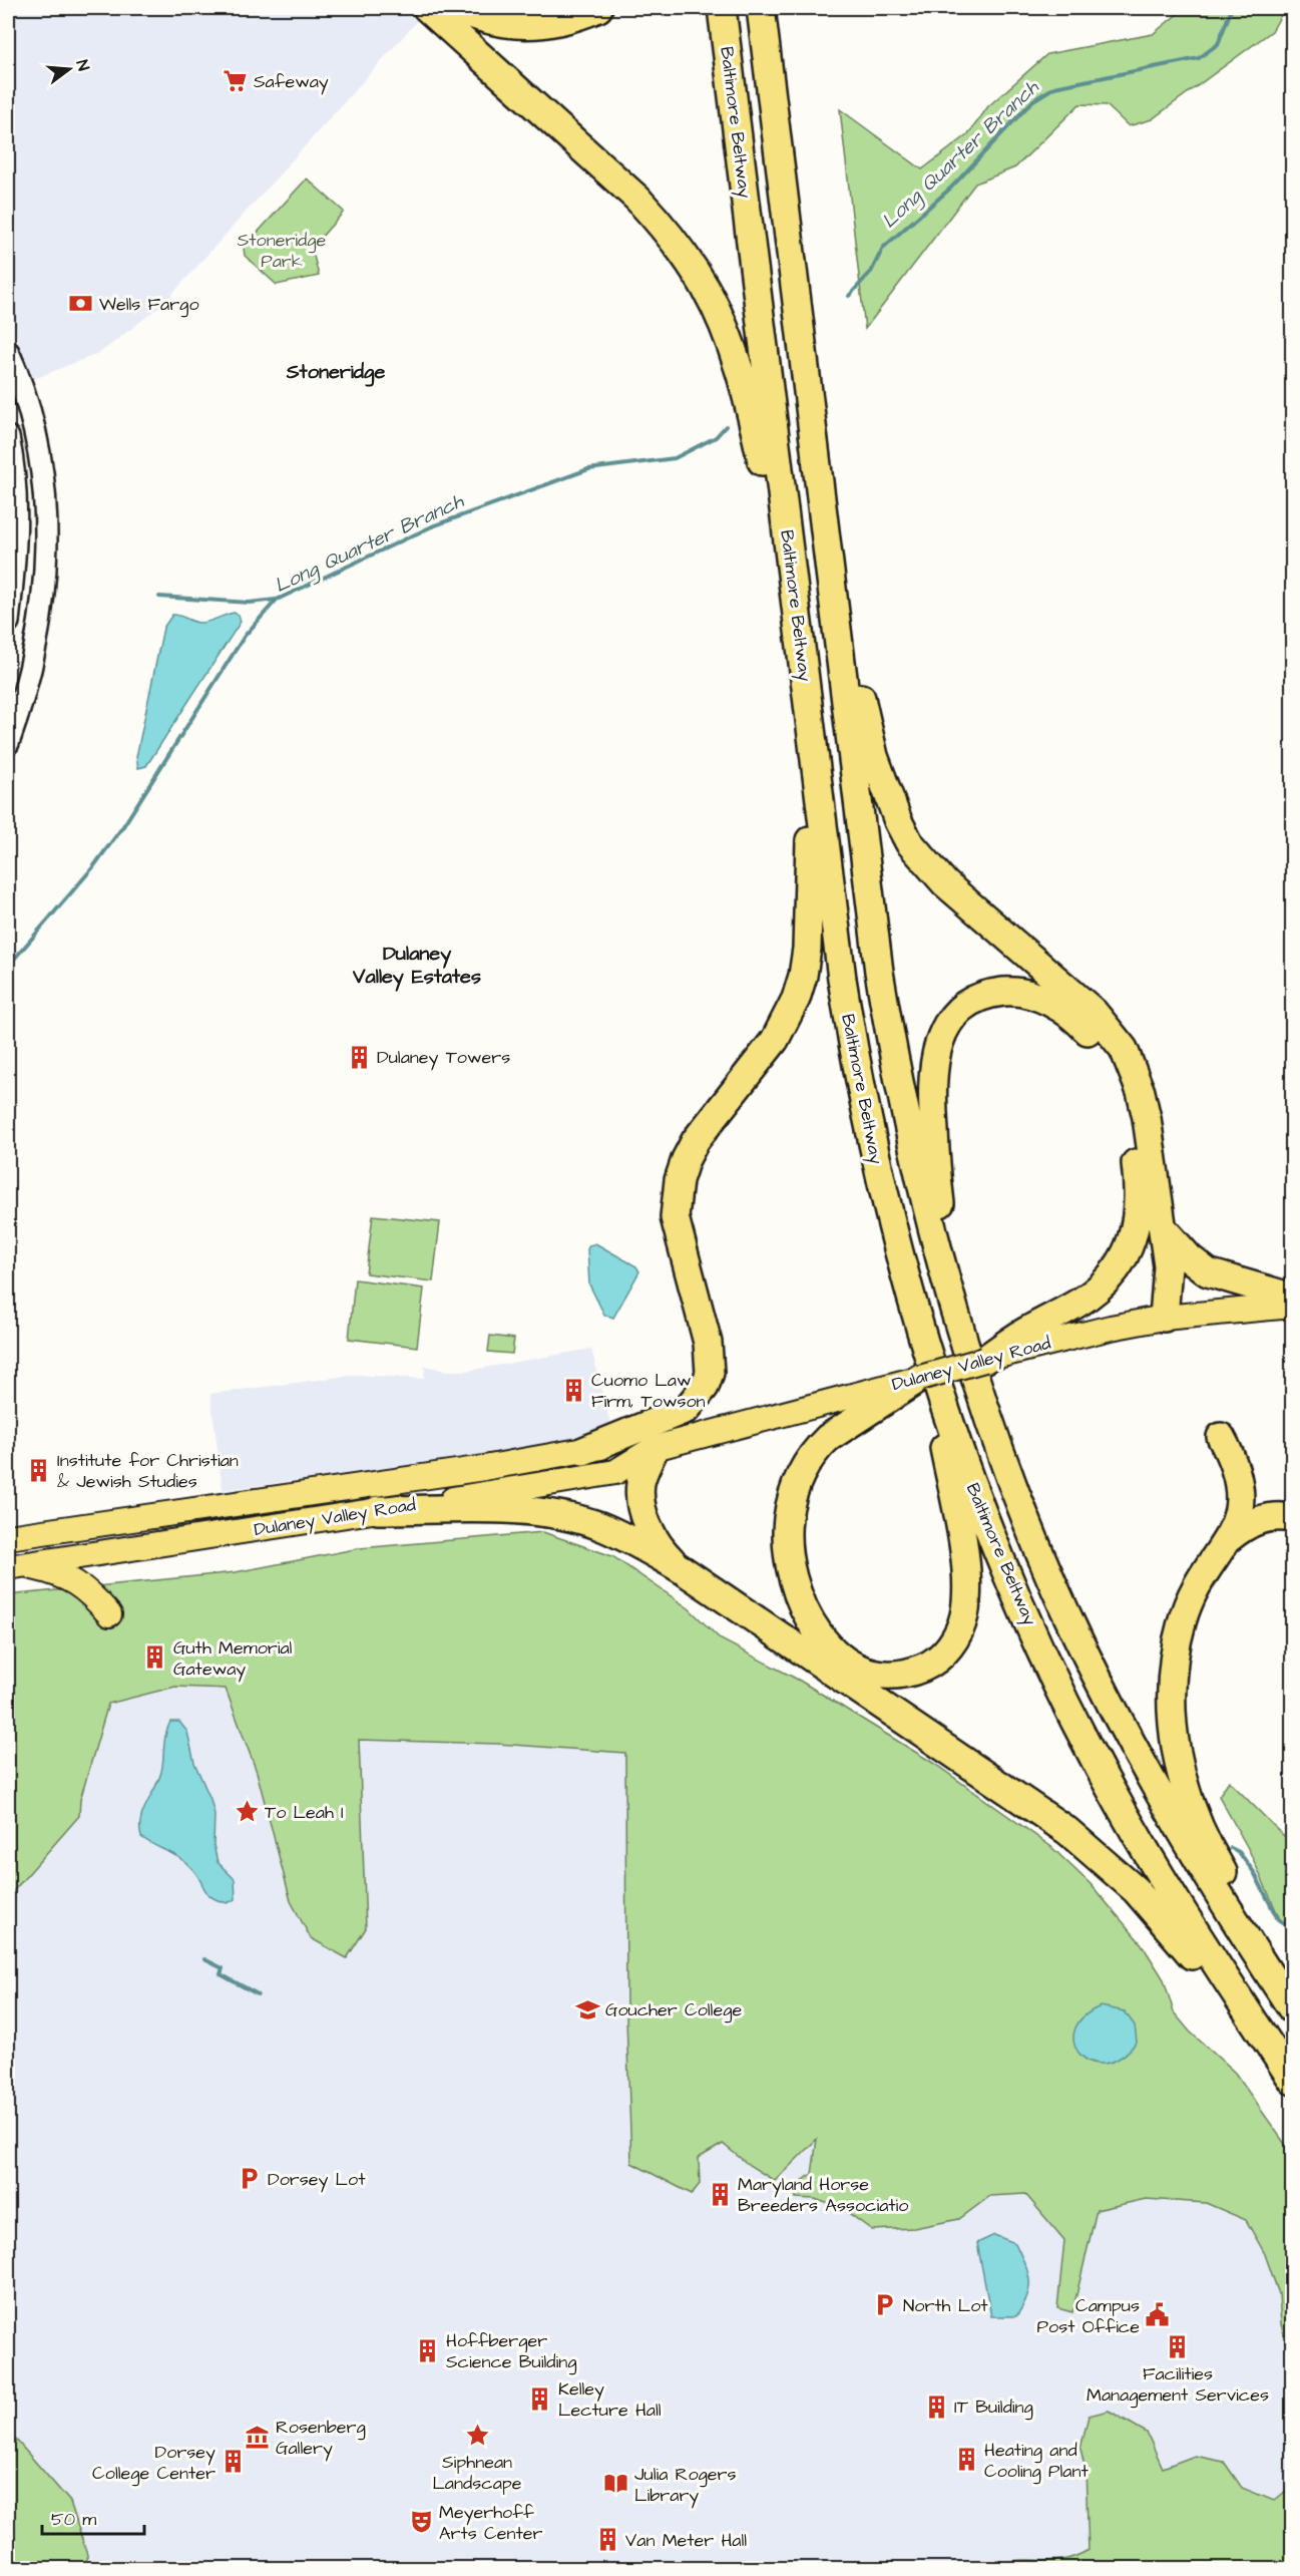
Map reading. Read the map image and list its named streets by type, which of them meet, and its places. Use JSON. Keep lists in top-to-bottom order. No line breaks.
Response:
{"streets":{"highway":["Baltimore Beltway"],"main road":["Dulaney Valley Road"]},"districts":["Stoneridge","Dulaney Valley Estates"],"water":["Long Quarter Branch"],"parks":["Stoneridge Park"],"places":{"supermarket":["Safeway"],"bank":["Wells Fargo"],"building":["Dulaney Towers","Cuomo Law Firm, Towson","Institute for Christian & Jewish Studies","Guth Memorial Gateway","Maryland Horse Breeders Associatio","Facilities Management Services","Hoffberger Science Building","Kelley Lecture Hall","IT Building","Heating and Cooling Plant","Dorsey College Center","Van Meter Hall"],"place":["To Leah I","Siphnean Landscape"],"school or university":["Goucher College"],"parking":["Dorsey Lot","North Lot"],"public building":["Campus Post Office"],"museum":["Rosenberg Gallery"],"library":["Julia Rogers Library"],"theatre":["Meyerhoff Arts Center"]},"scale_bar":"50 m","north":"right"}
